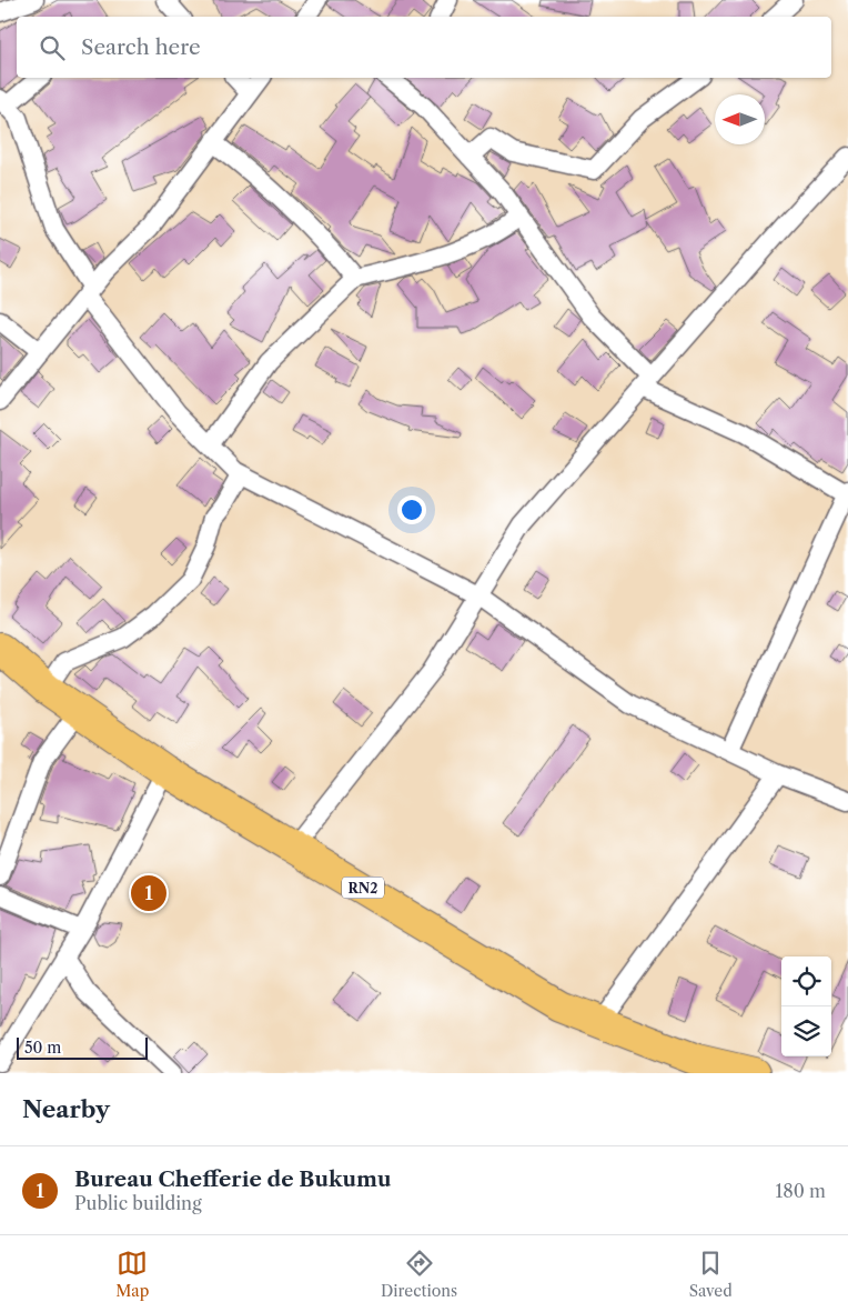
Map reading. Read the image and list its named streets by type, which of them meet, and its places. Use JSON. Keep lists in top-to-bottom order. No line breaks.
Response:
{"streets":{"highway":["RN2"]},"scale_bar":"50 m","north":"left","page":{"search":"Search here","pins":"1","scale":"50 m","heading":"Nearby","list":[{"mark":"1","name":"Bureau Chefferie de Bukumu","note":"Public building","value":"180 m"}],"nav":["Map","Directions","Saved"]}}
